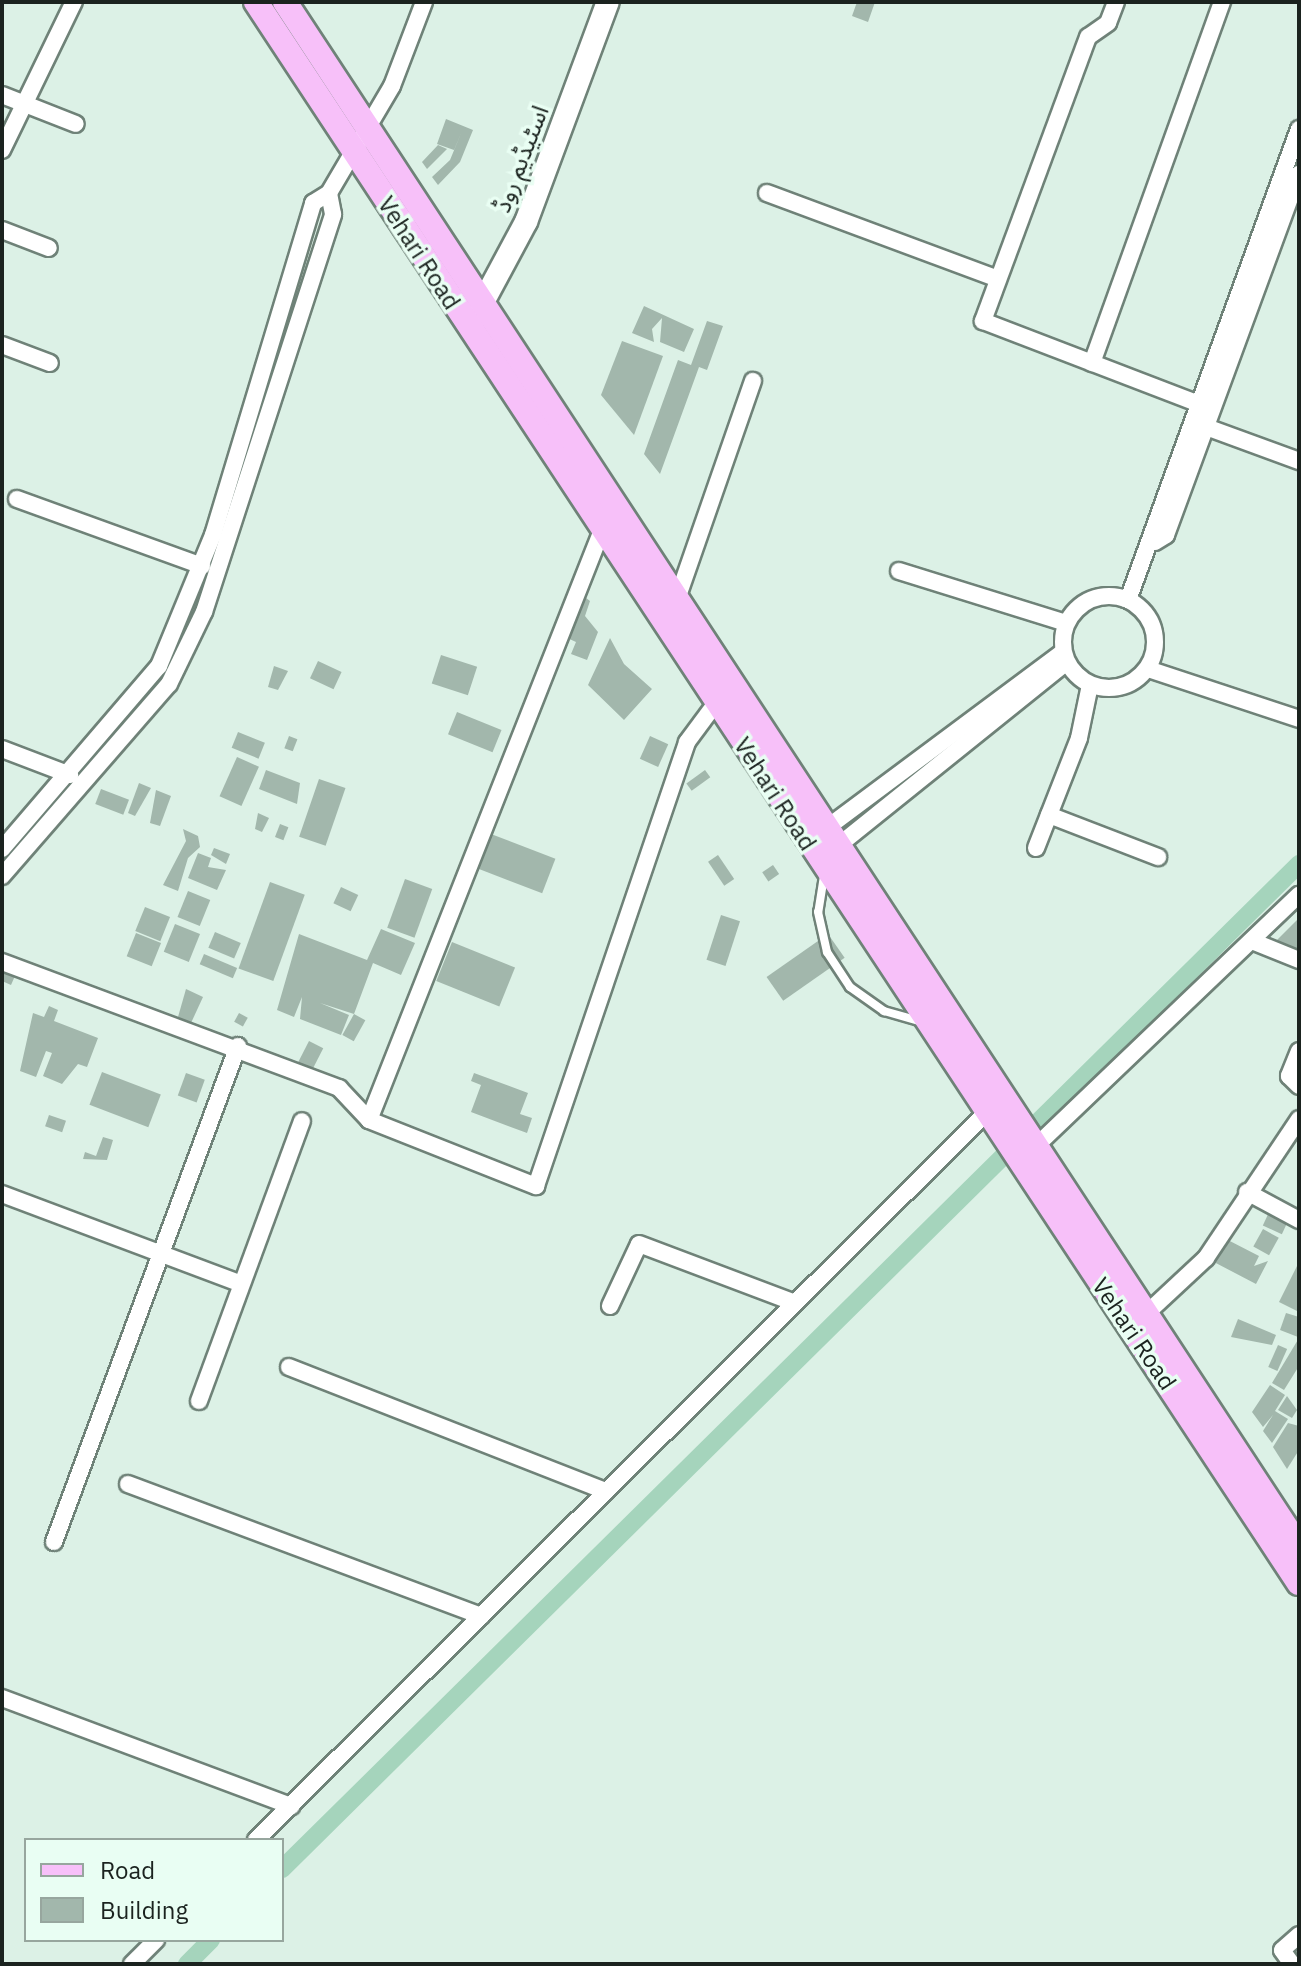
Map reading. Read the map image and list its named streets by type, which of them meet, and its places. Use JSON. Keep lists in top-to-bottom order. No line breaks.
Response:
{"streets":{"main road":["اسٹیڈیم روڈ","Vehari Road"]},"crossings":[["اسٹیڈیم روڈ","Vehari Road"]],"legend":["Road","Building"]}
